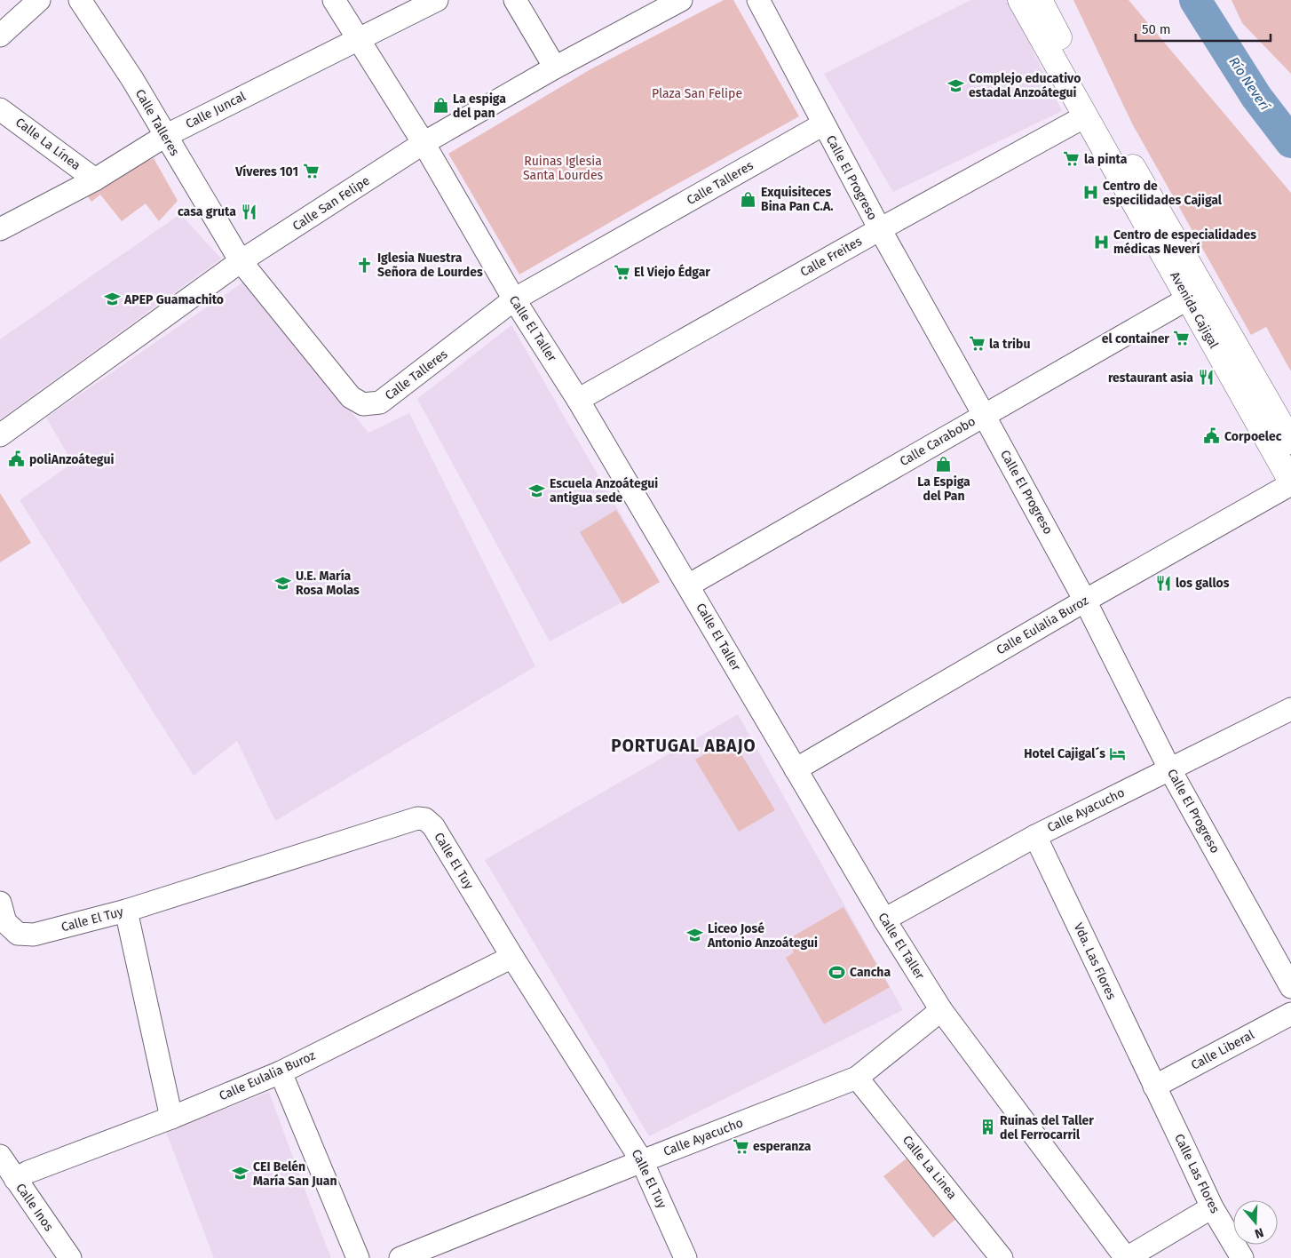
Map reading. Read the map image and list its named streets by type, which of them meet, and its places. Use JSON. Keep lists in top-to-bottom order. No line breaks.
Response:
{"streets":{"main road":["Avenida Cajigal"],"street":["Calle Juncal","Calle Talleres","Calle La Línea","Calle El Progreso","Calle San Felipe","Calle Freites","Calle El Taller","Calle Carabobo","Calle Eulalia Buroz","Calle Ayacucho","Calle El Tuy","Vda. Las Flores","Calle Liberal","Calle La Linea","Calle Las Flores","Calle Inos"]},"crossings":[["Calle Juncal","Calle Talleres"],["Calle Juncal","Calle La Línea"],["Calle Juncal","Calle El Taller"],["Calle Talleres","Calle El Progreso"],["Calle Talleres","Calle San Felipe"],["Calle Talleres","Calle El Taller"],["Calle El Progreso","Calle Freites"],["Calle El Progreso","Calle Carabobo"],["Calle El Progreso","Calle Eulalia Buroz"],["Calle El Progreso","Calle Ayacucho"],["Calle San Felipe","Calle El Taller"],["Calle Freites","Avenida Cajigal"],["Calle Freites","Calle El Taller"],["Avenida Cajigal","Calle Carabobo"],["Calle El Taller","Calle Carabobo"],["Calle El Taller","Calle Eulalia Buroz"],["Calle El Taller","Calle Ayacucho"],["Calle Eulalia Buroz","Calle El Tuy"],["Calle Eulalia Buroz","Calle Inos"],["Calle Ayacucho","Calle El Tuy"],["Calle Ayacucho","Vda. Las Flores"],["Calle Ayacucho","Calle La Linea"],["Vda. Las Flores","Calle Liberal"],["Vda. Las Flores","Calle Las Flores"],["Calle Liberal","Calle Las Flores"]],"districts":["PORTUGAL ABAJO"],"water":["Río Neverí"],"parks":["Plaza San Felipe","Ruinas Iglesia Santa Lourdes"],"places":{"school or university":["Complejo educativo estadal Anzoátegui","APEP Guamachito","Escuela Anzoátegui antigua sede","U.E. María Rosa Molas","Liceo José Antonio Anzoátegui","CEI Belén María San Juan"],"shop":["La espiga del pan","Exquisiteces Bina Pan C.A.","La Espiga del Pan"],"supermarket":["la pinta","Víveres 101","El Viejo Édgar","el container","la tribu","esperanza"],"hospital":["Centro de especilidades Cajigal","Centro de especialidades médicas Neverí"],"restaurant":["casa gruta","restaurant asia","los gallos"],"church":["Iglesia Nuestra Señora de Lourdes"],"public building":["Corpoelec","poliAnzoátegui"],"hotel":["Hotel Cajigal´s"],"sports":["Cancha"],"building":["Ruinas del Taller del Ferrocarril"]},"scale_bar":"50 m","north":"bottom"}
